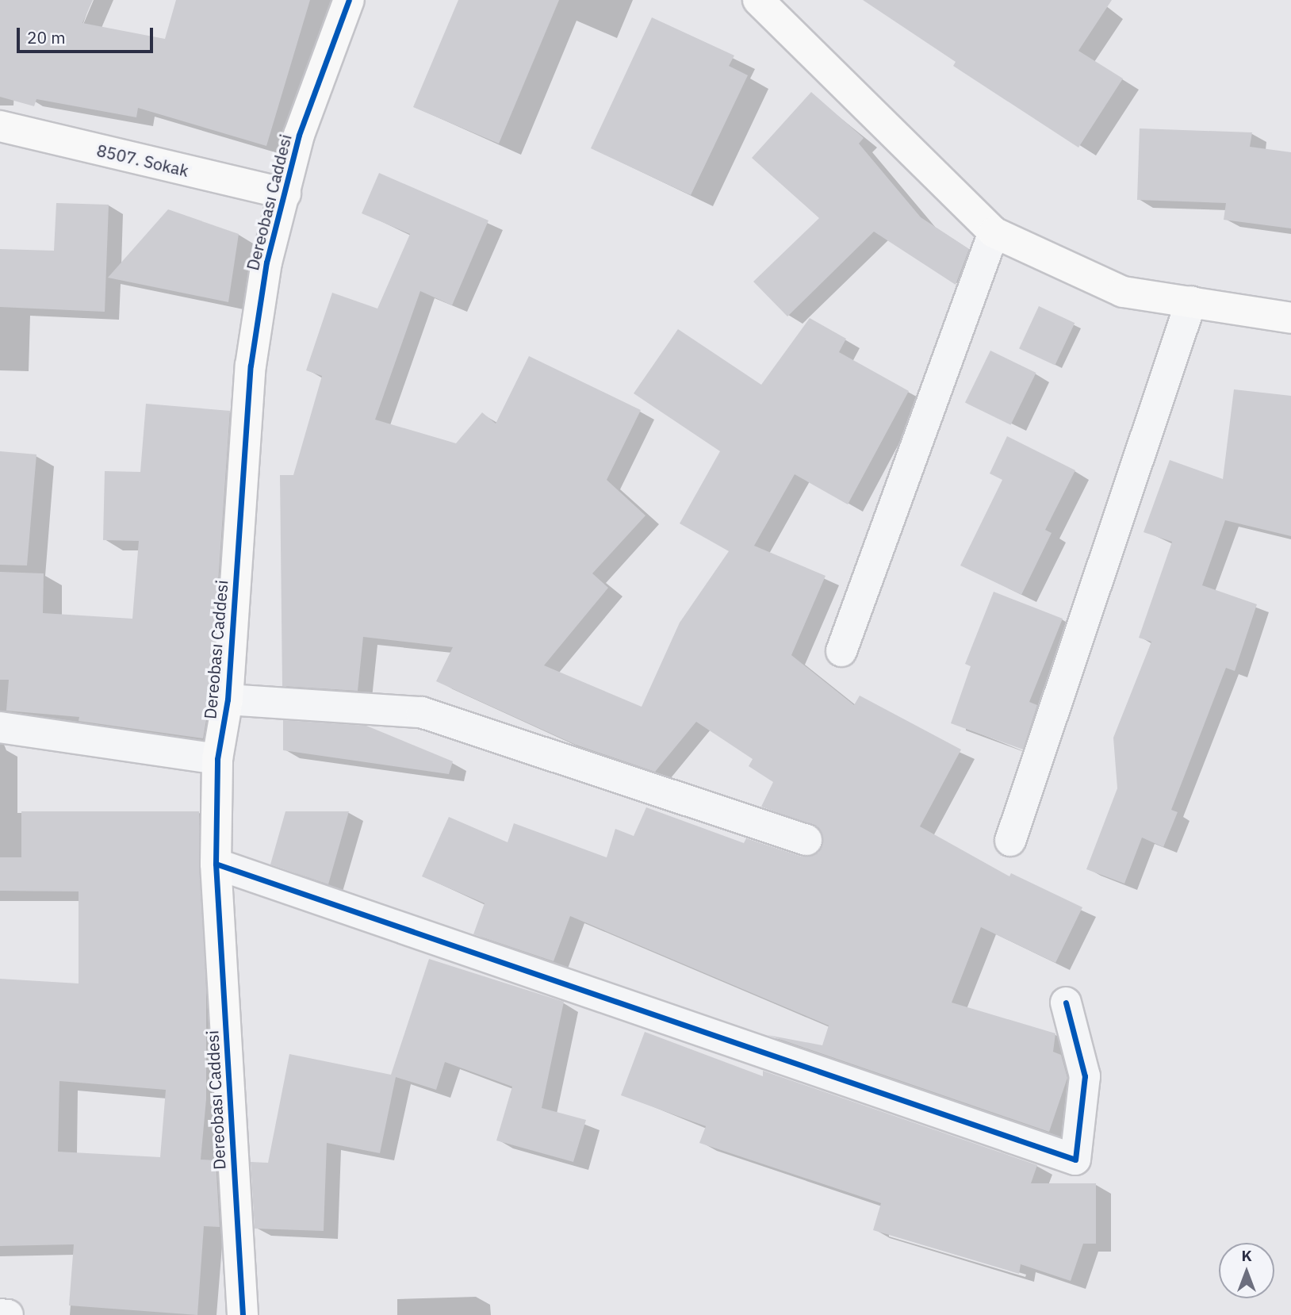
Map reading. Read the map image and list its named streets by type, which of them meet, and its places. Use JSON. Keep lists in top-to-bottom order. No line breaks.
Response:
{"streets":{"street":["8507. Sokak","Dereobası Caddesi"]},"crossings":[["8507. Sokak","Dereobası Caddesi"]],"scale_bar":"20 m","north":"top"}
